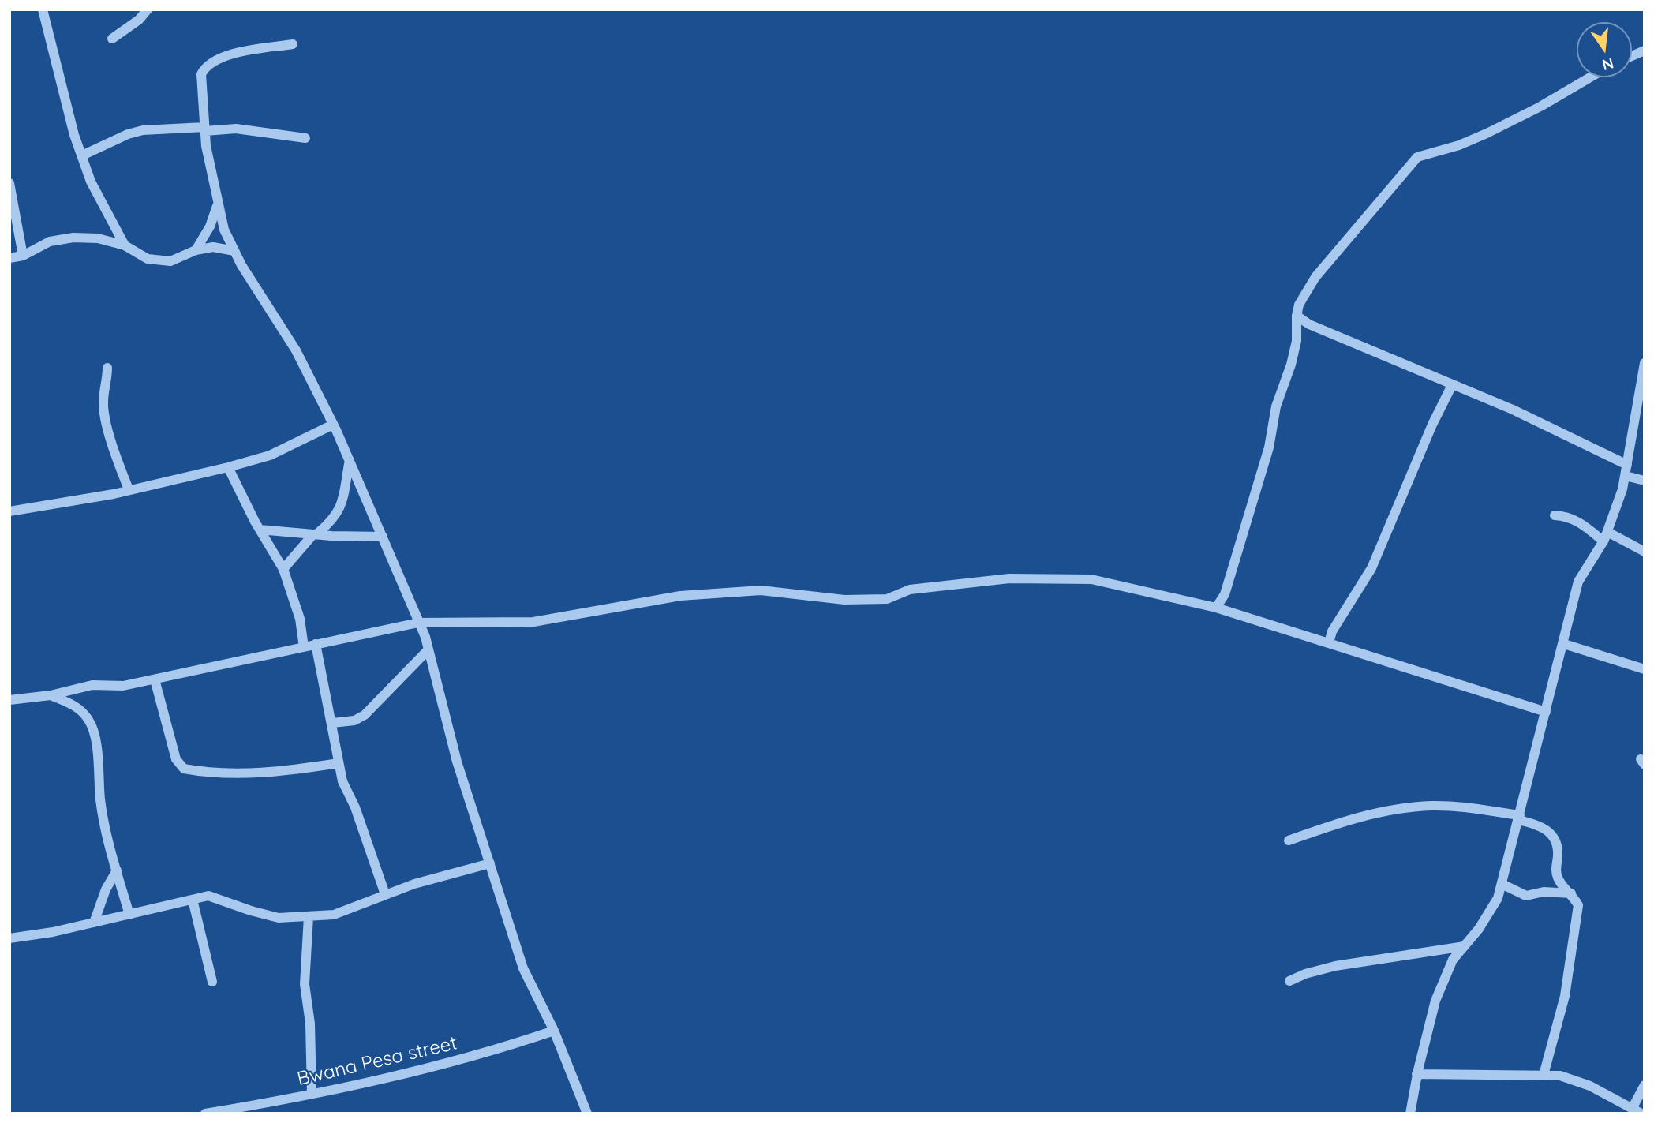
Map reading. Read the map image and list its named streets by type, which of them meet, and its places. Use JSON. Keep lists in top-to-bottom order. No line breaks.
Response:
{"streets":{"street":["Bwana Pesa street"]},"north":"bottom"}
